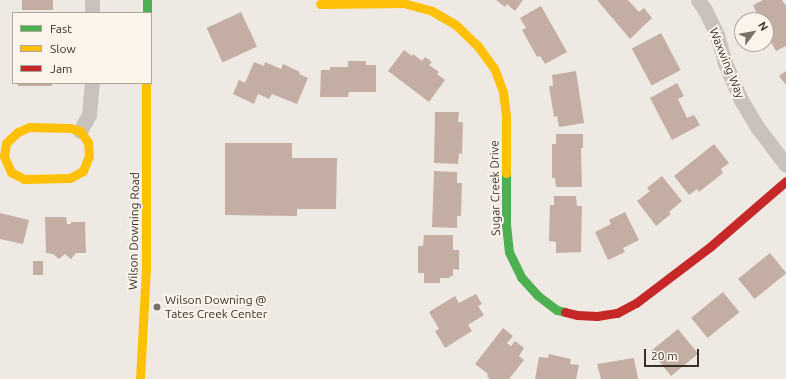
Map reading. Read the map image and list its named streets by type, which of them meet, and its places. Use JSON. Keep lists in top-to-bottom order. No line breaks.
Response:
{"streets":{"street":["Waxwing Way","Sugar Creek Drive","Wilson Downing Road"]},"places":["Wilson Downing @ Tates Creek Center"],"legend":["Fast","Slow","Jam"],"scale_bar":"20 m","north":"top right"}
